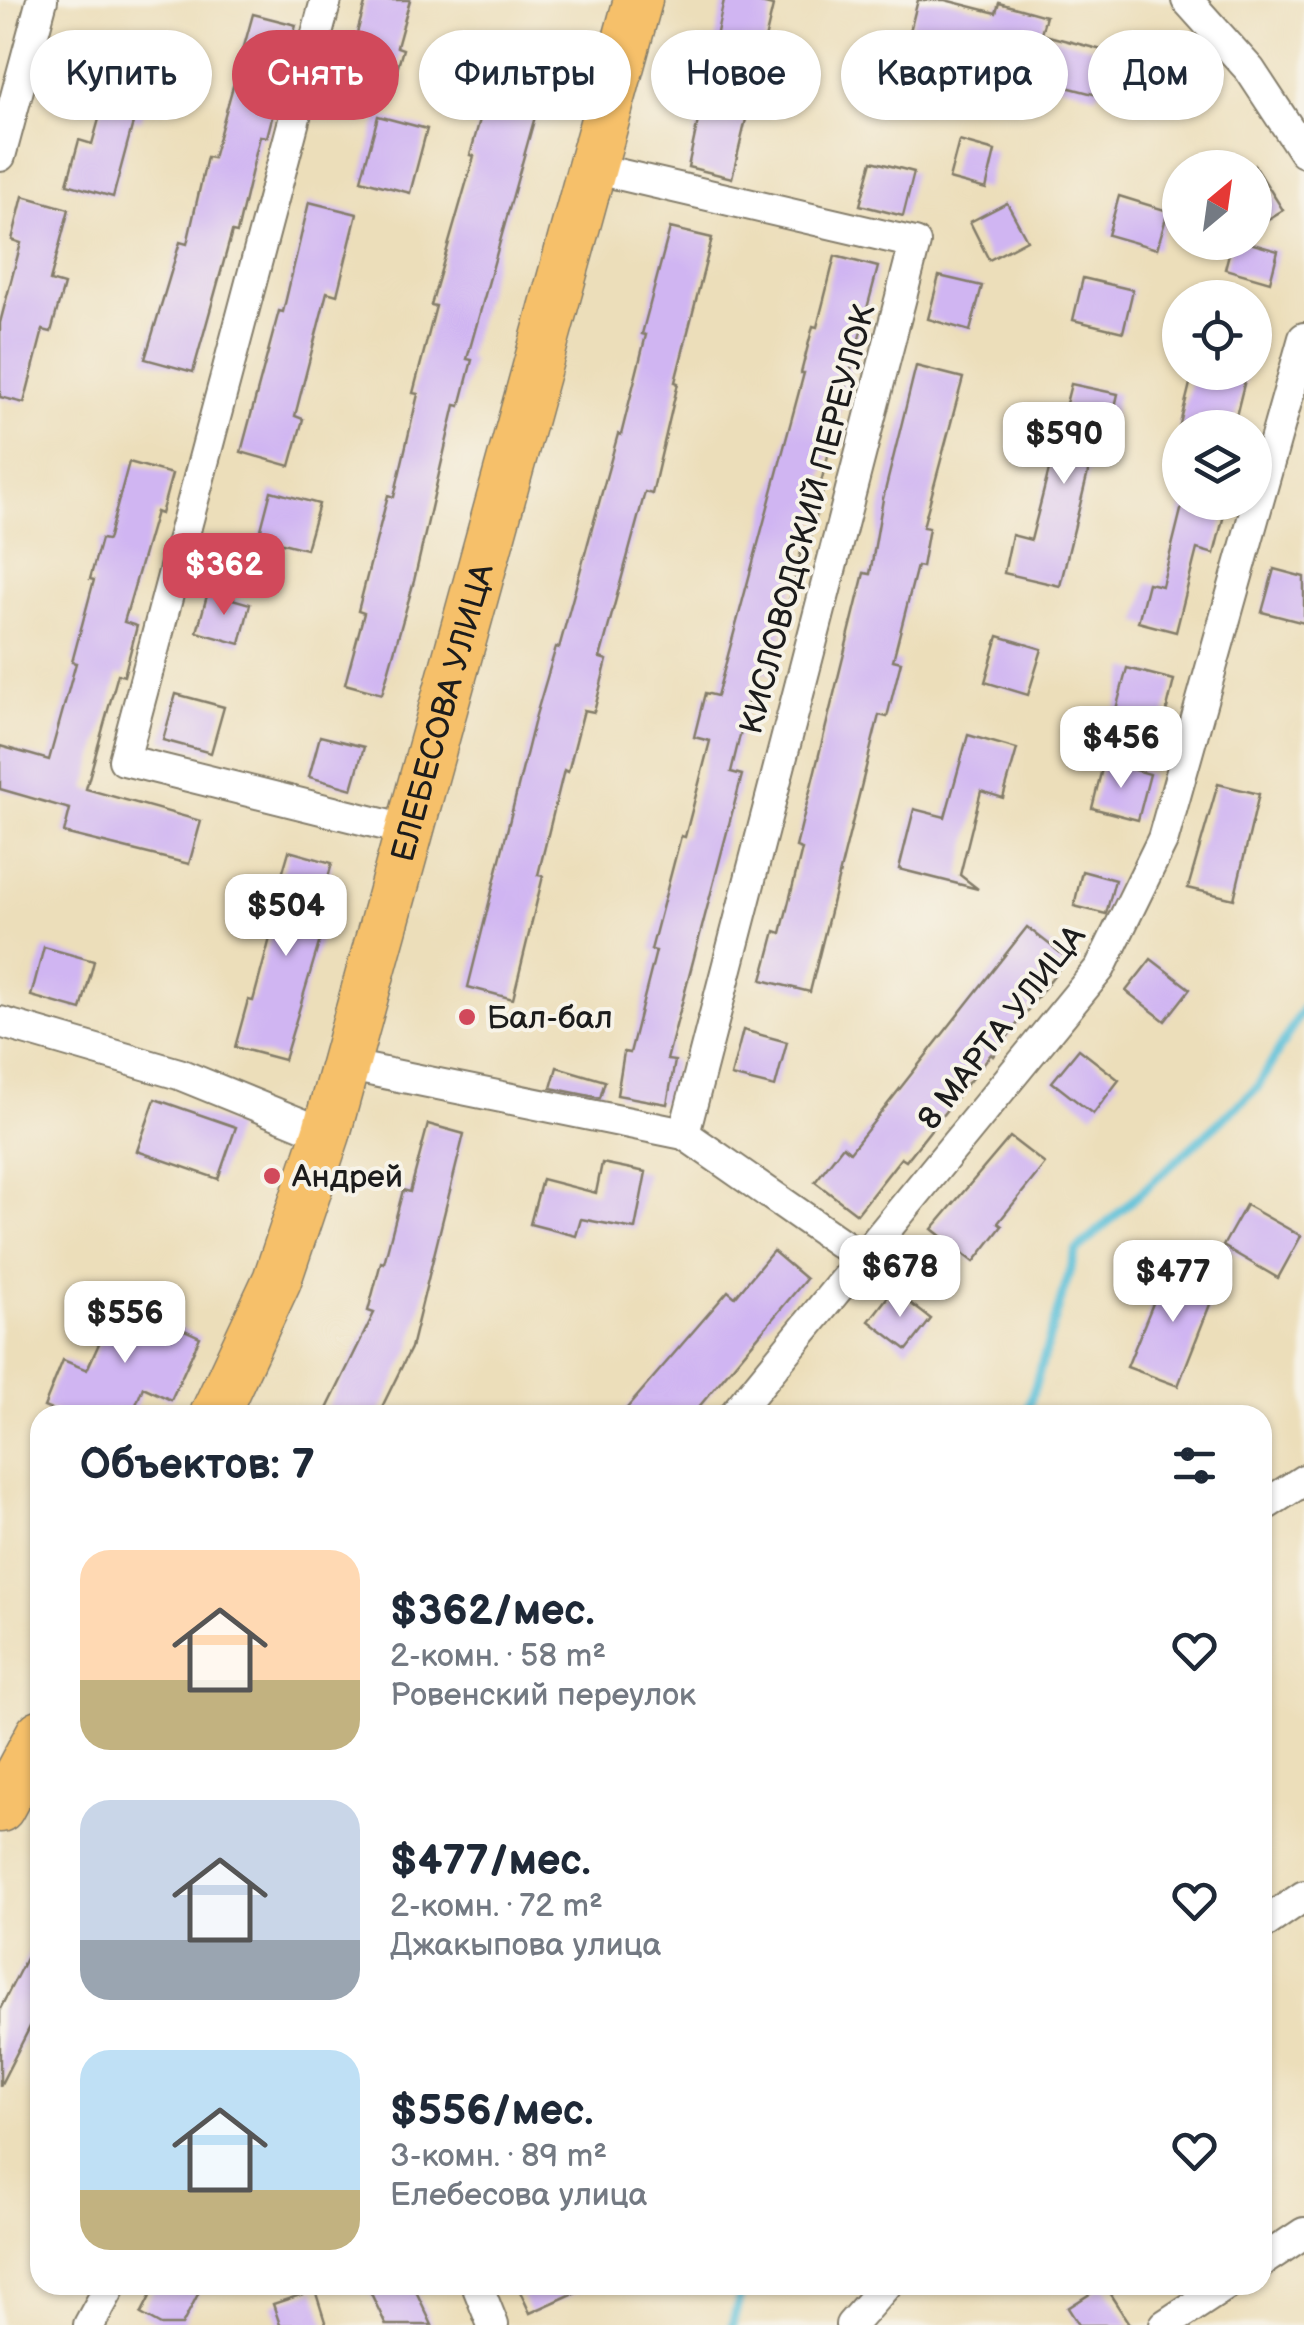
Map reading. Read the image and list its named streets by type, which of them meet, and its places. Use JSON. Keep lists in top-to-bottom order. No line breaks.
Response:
{"streets":{"main road":["ЕЛЕБЕСОВА УЛИЦА"],"street":["КИСЛОВОДСКИЙ ПЕРЕУЛОК","8 МАРТА УЛИЦА"]},"crossings":[["КИСЛОВОДСКИЙ ПЕРЕУЛОК","ЕЛЕБЕСОВА УЛИЦА"]],"places":["Бал-бал","Андрей"],"north":"top right","page":{"chip":["Купить","Снять","Фильтры","Новое","Квартира","Дом"],"price":["$590","$362","$456","$504","$678","$477","$556"],"heading":"Объектов: 7","list":[{"name":"$362/мес.","note":"2-комн. · 58 m² · Ровенский переулок"},{"name":"$477/мес.","note":"2-комн. · 72 m² · Джакыпова улица"},{"name":"$556/мес.","note":"3-комн. · 89 m² · Елебесова улица"}]}}
